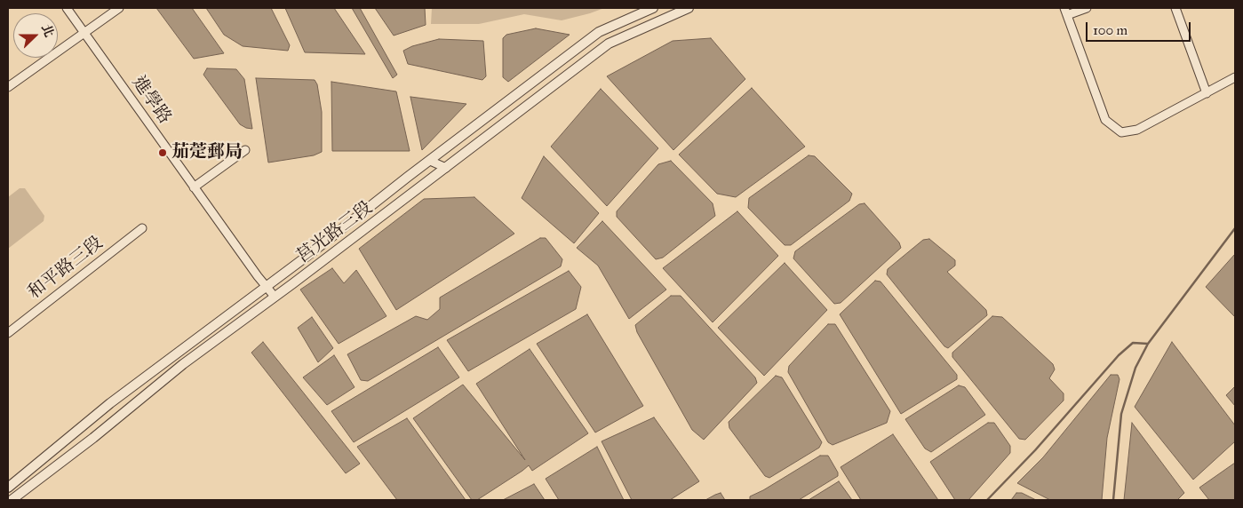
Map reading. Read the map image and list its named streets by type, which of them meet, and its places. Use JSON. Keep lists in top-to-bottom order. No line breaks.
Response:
{"streets":{"street":["進學路","莒光路三段","和平路三段"]},"crossings":[["進學路","莒光路三段"]],"places":["茄萣郵局"],"scale_bar":"100 m","north":"right"}
